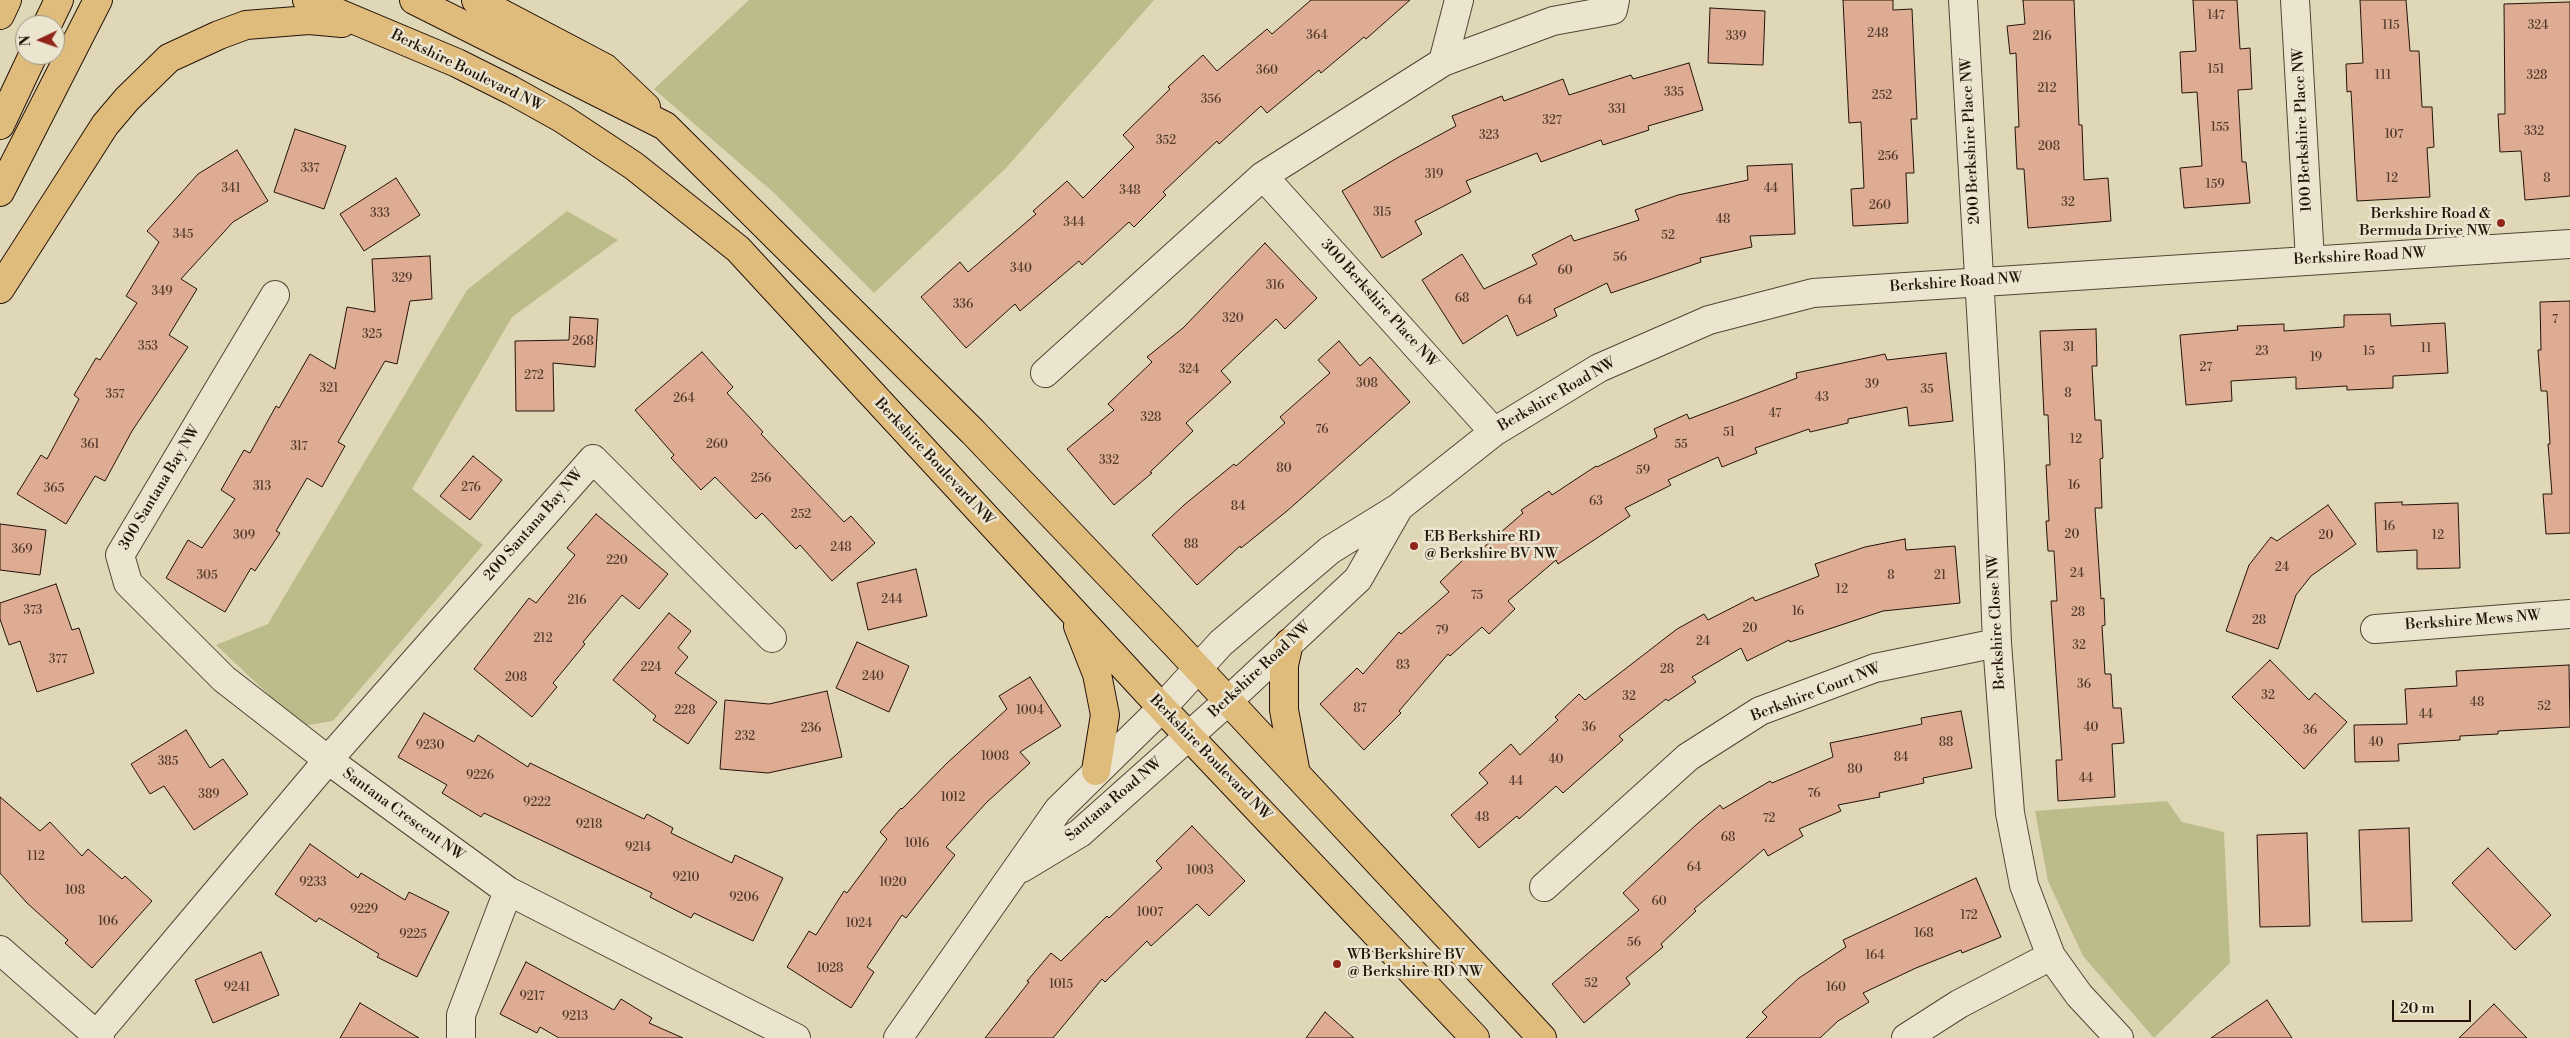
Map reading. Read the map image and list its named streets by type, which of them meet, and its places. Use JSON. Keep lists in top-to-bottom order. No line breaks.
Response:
{"streets":{"main road":["Berkshire Boulevard NW"],"street":["100 Berkshire Place NW","200 Berkshire Place NW","Berkshire Road NW","300 Berkshire Place NW","300 Santana Bay NW","200 Santana Bay NW","Berkshire Mews NW","Berkshire Close NW","Berkshire Court NW","Santana Road NW","Santana Crescent NW"]},"crossings":[["Berkshire Boulevard NW","Berkshire Road NW"],["Berkshire Boulevard NW","Santana Road NW"],["100 Berkshire Place NW","Berkshire Road NW"],["200 Berkshire Place NW","Berkshire Road NW"],["200 Berkshire Place NW","Berkshire Close NW"],["Berkshire Road NW","300 Berkshire Place NW"],["Berkshire Road NW","Berkshire Close NW"],["Berkshire Road NW","Santana Road NW"],["300 Santana Bay NW","200 Santana Bay NW"],["300 Santana Bay NW","Santana Crescent NW"],["200 Santana Bay NW","Santana Crescent NW"],["Berkshire Close NW","Berkshire Court NW"]],"places":["Berkshire Road & Bermuda Drive NW","EB Berkshire RD @ Berkshire BV NW","WB Berkshire BV @ Berkshire RD NW"],"house_numbers":["147","115","324","248","364","339","216","151","360","111","328","212","335","252","356","331","327","155","332","107","323","352","208","256","337","319","12","8","159","341","44","348","32","260","315","333","48","344","345","52","56","340","60","329","316","349","68","64","336","320","7","325","268","353","31","11","23","15","19","27","324","272","308","39","321","35","8","357","43","264","47","328","76","51","12","361","260","55","317","332","80","59","256","16","313","276","365","63","84","252","16","20","309","20","12","88","248","369","220","24","24","305","8","21","12","75","244","216","373","16","28","28","20","79","212","24","32","377","83","224","28","240","208","36","32","32","48","52","87","228","1004","44","36","40","236","36","232","88","40","9230","1008","84","40","385","80","9226","44","44","76","389","1012","9222","48","72","9218","68","1016","9214","112","64","1003","9210","9233","1020","108","9206","60","9229","1007","172","106","1024","168","9225","56","164","1028","52","1015","9241","160","9217","9213"],"scale_bar":"20 m","north":"left"}
